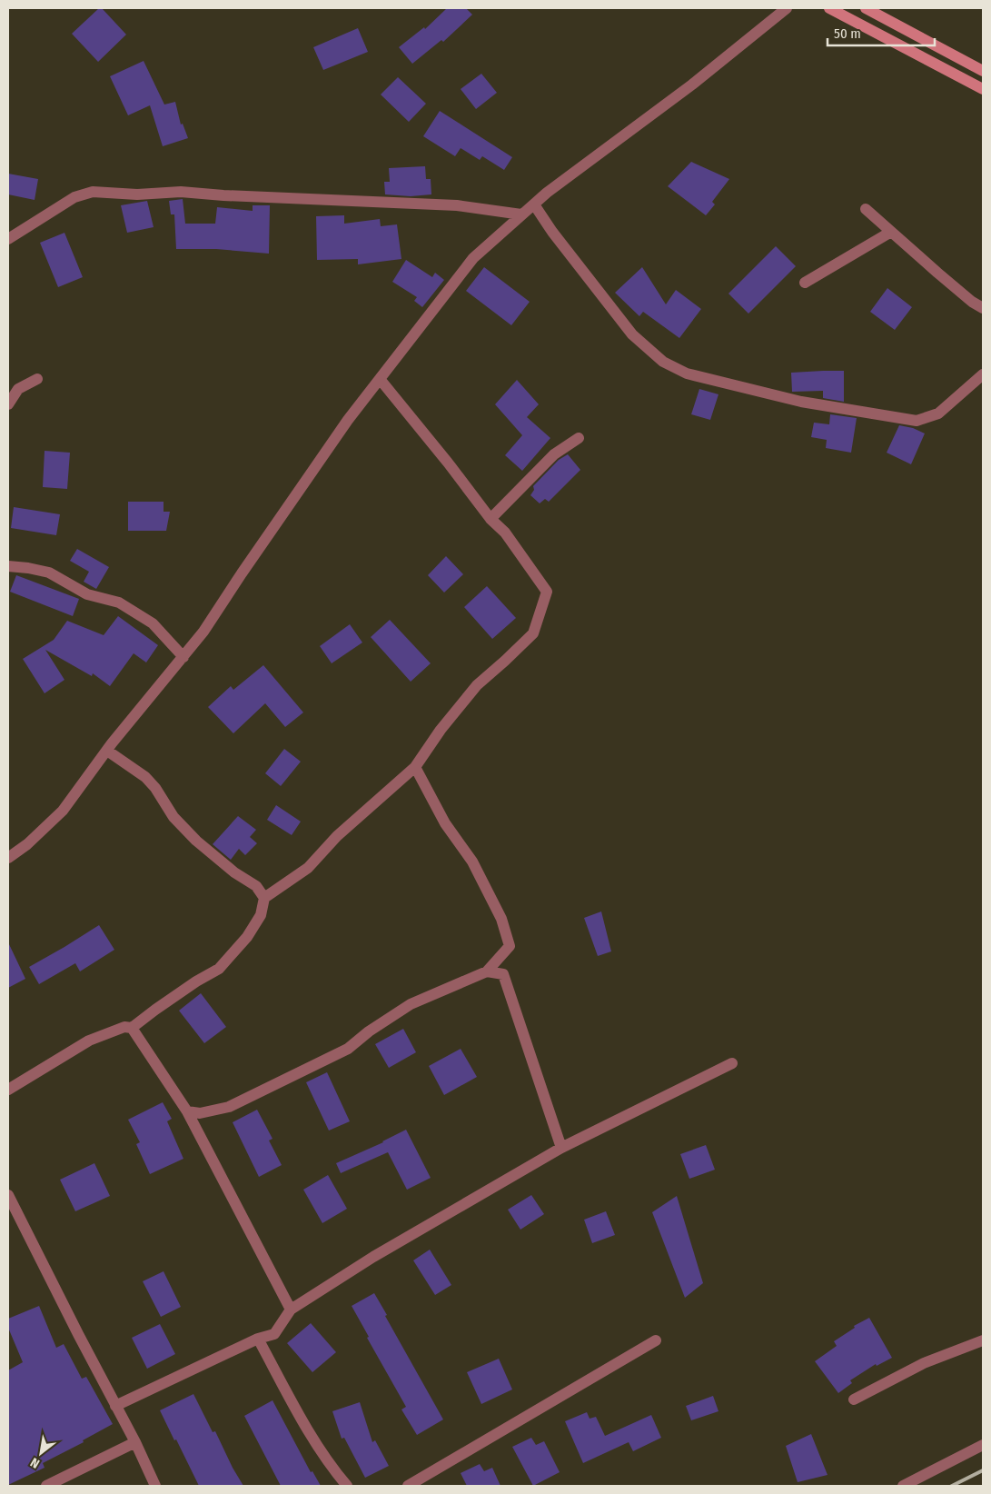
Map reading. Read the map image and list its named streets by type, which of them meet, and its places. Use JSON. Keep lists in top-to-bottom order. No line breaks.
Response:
{"scale_bar":"50 m","north":"bottom left"}
